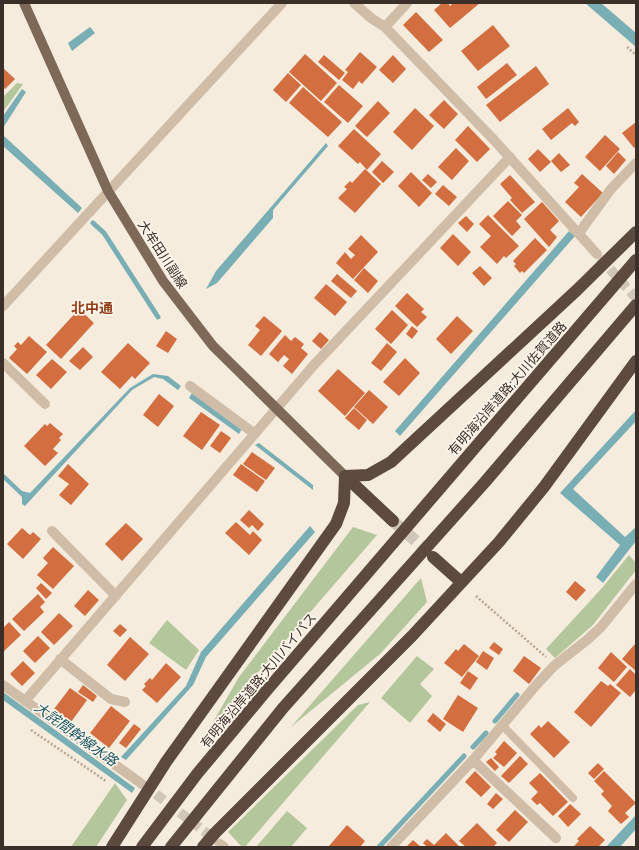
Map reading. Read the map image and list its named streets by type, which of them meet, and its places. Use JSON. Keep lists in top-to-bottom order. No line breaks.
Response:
{"streets":{"highway":["有明海沿岸道路;大川佐賀道路","有明海沿岸道路;大川バイパス"],"main road":["大牟田川副線"]},"crossings":[["有明海沿岸道路;大川佐賀道路","有明海沿岸道路;大川バイパス"]],"districts":["北中通"],"water":["大詫間幹線水路"]}
